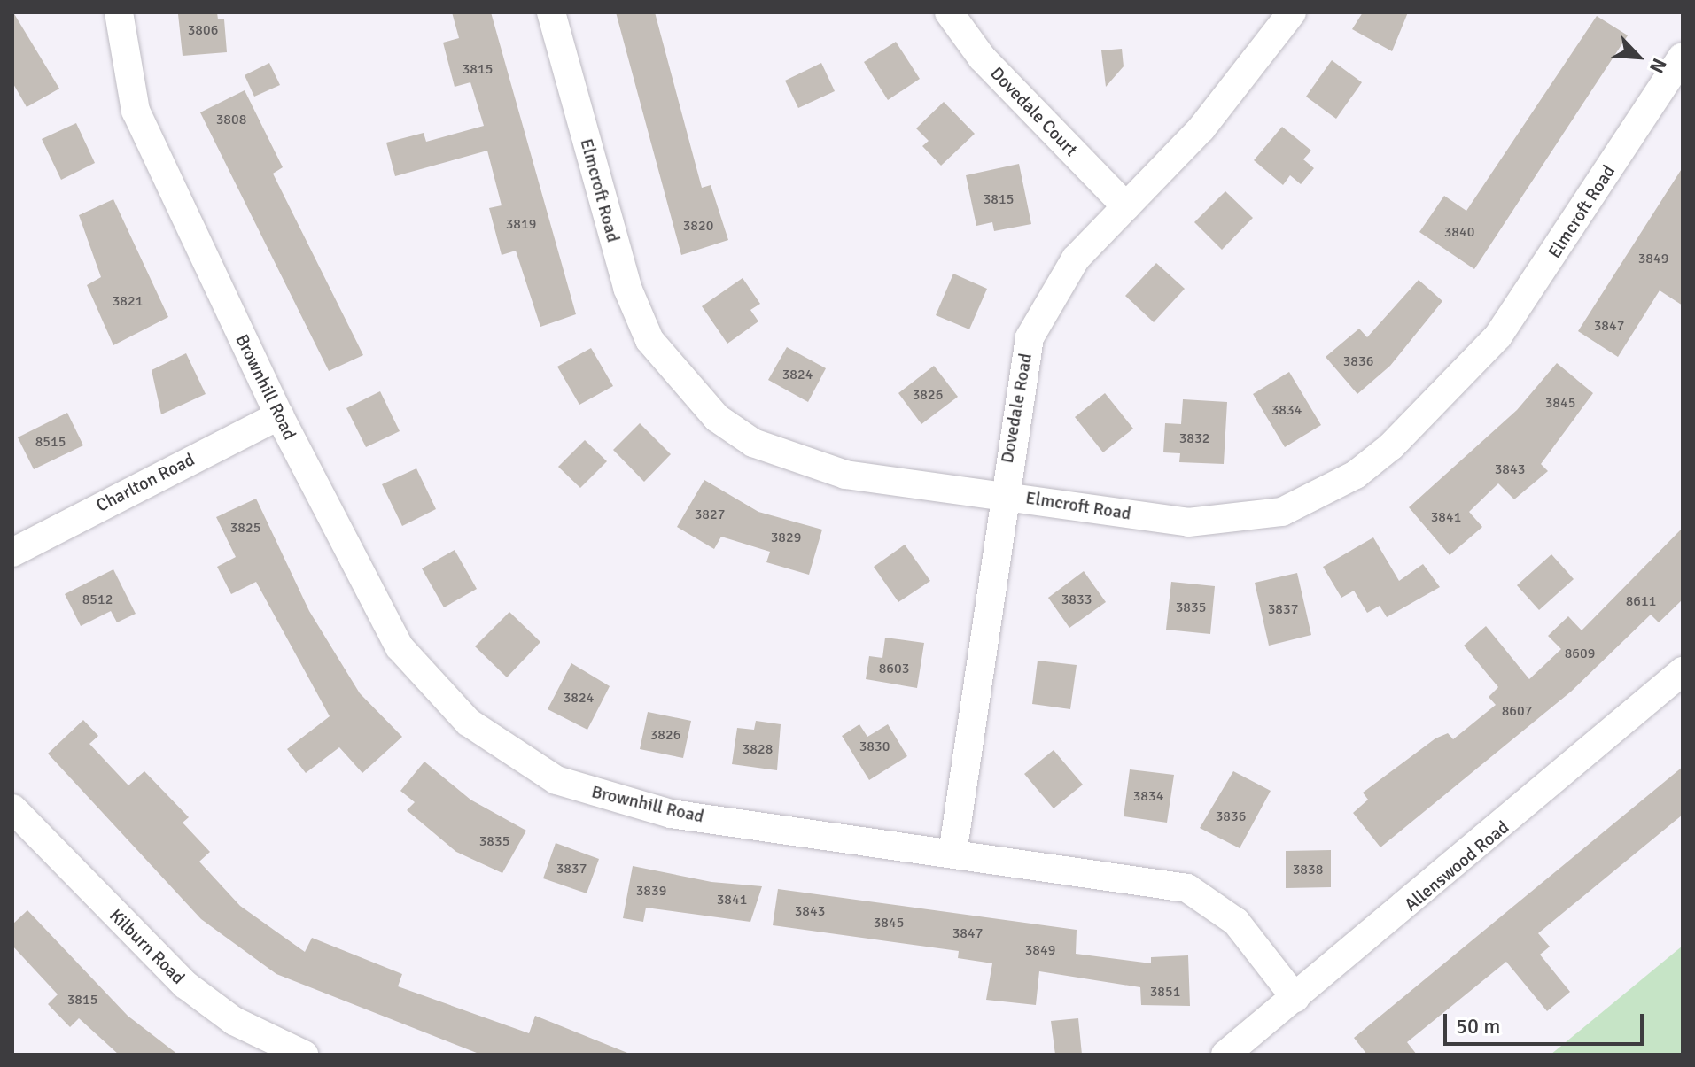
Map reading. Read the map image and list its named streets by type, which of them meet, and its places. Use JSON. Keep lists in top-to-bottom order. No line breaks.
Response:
{"streets":{"street":["Dovedale Court","Elmcroft Road","Brownhill Road","Dovedale Road","Charlton Road","Allenswood Road","Kilburn Road"]},"crossings":[["Dovedale Court","Dovedale Road"],["Elmcroft Road","Dovedale Road"],["Brownhill Road","Dovedale Road"],["Brownhill Road","Charlton Road"],["Brownhill Road","Allenswood Road"]],"house_numbers":["3806","3815","3808","3815","3819","3820","3840","3849","3821","3847","3836","3824","3826","3845","3834","3832","8515","3843","3827","3841","3825","3829","8512","3833","8611","3835","3837","8609","8603","3824","8607","3826","3830","3828","3834","3836","3835","3837","3838","3839","3841","3843","3845","3847","3849","3851","3815"],"scale_bar":"50 m","north":"bottom right"}
